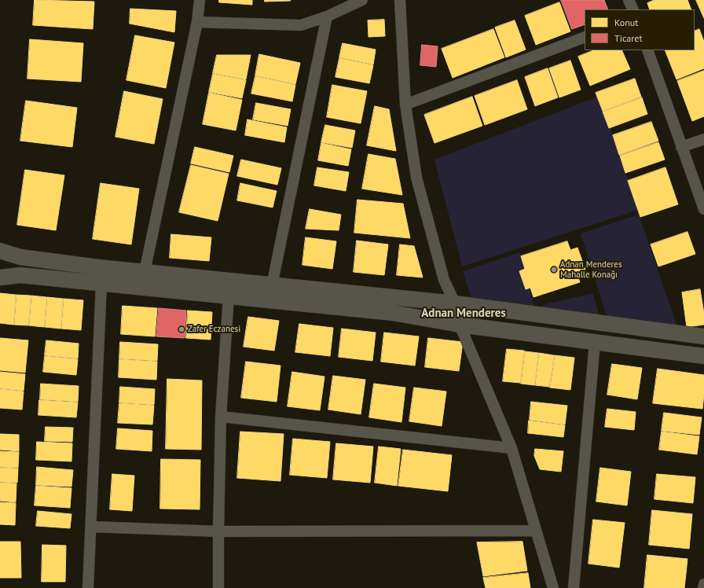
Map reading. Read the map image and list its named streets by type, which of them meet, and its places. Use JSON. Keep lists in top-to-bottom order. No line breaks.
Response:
{"districts":["Adnan Menderes"],"places":["Adnan Menderes Mahalle Konağı","Zafer Eczanesi"],"legend":["Konut","Ticaret"]}
